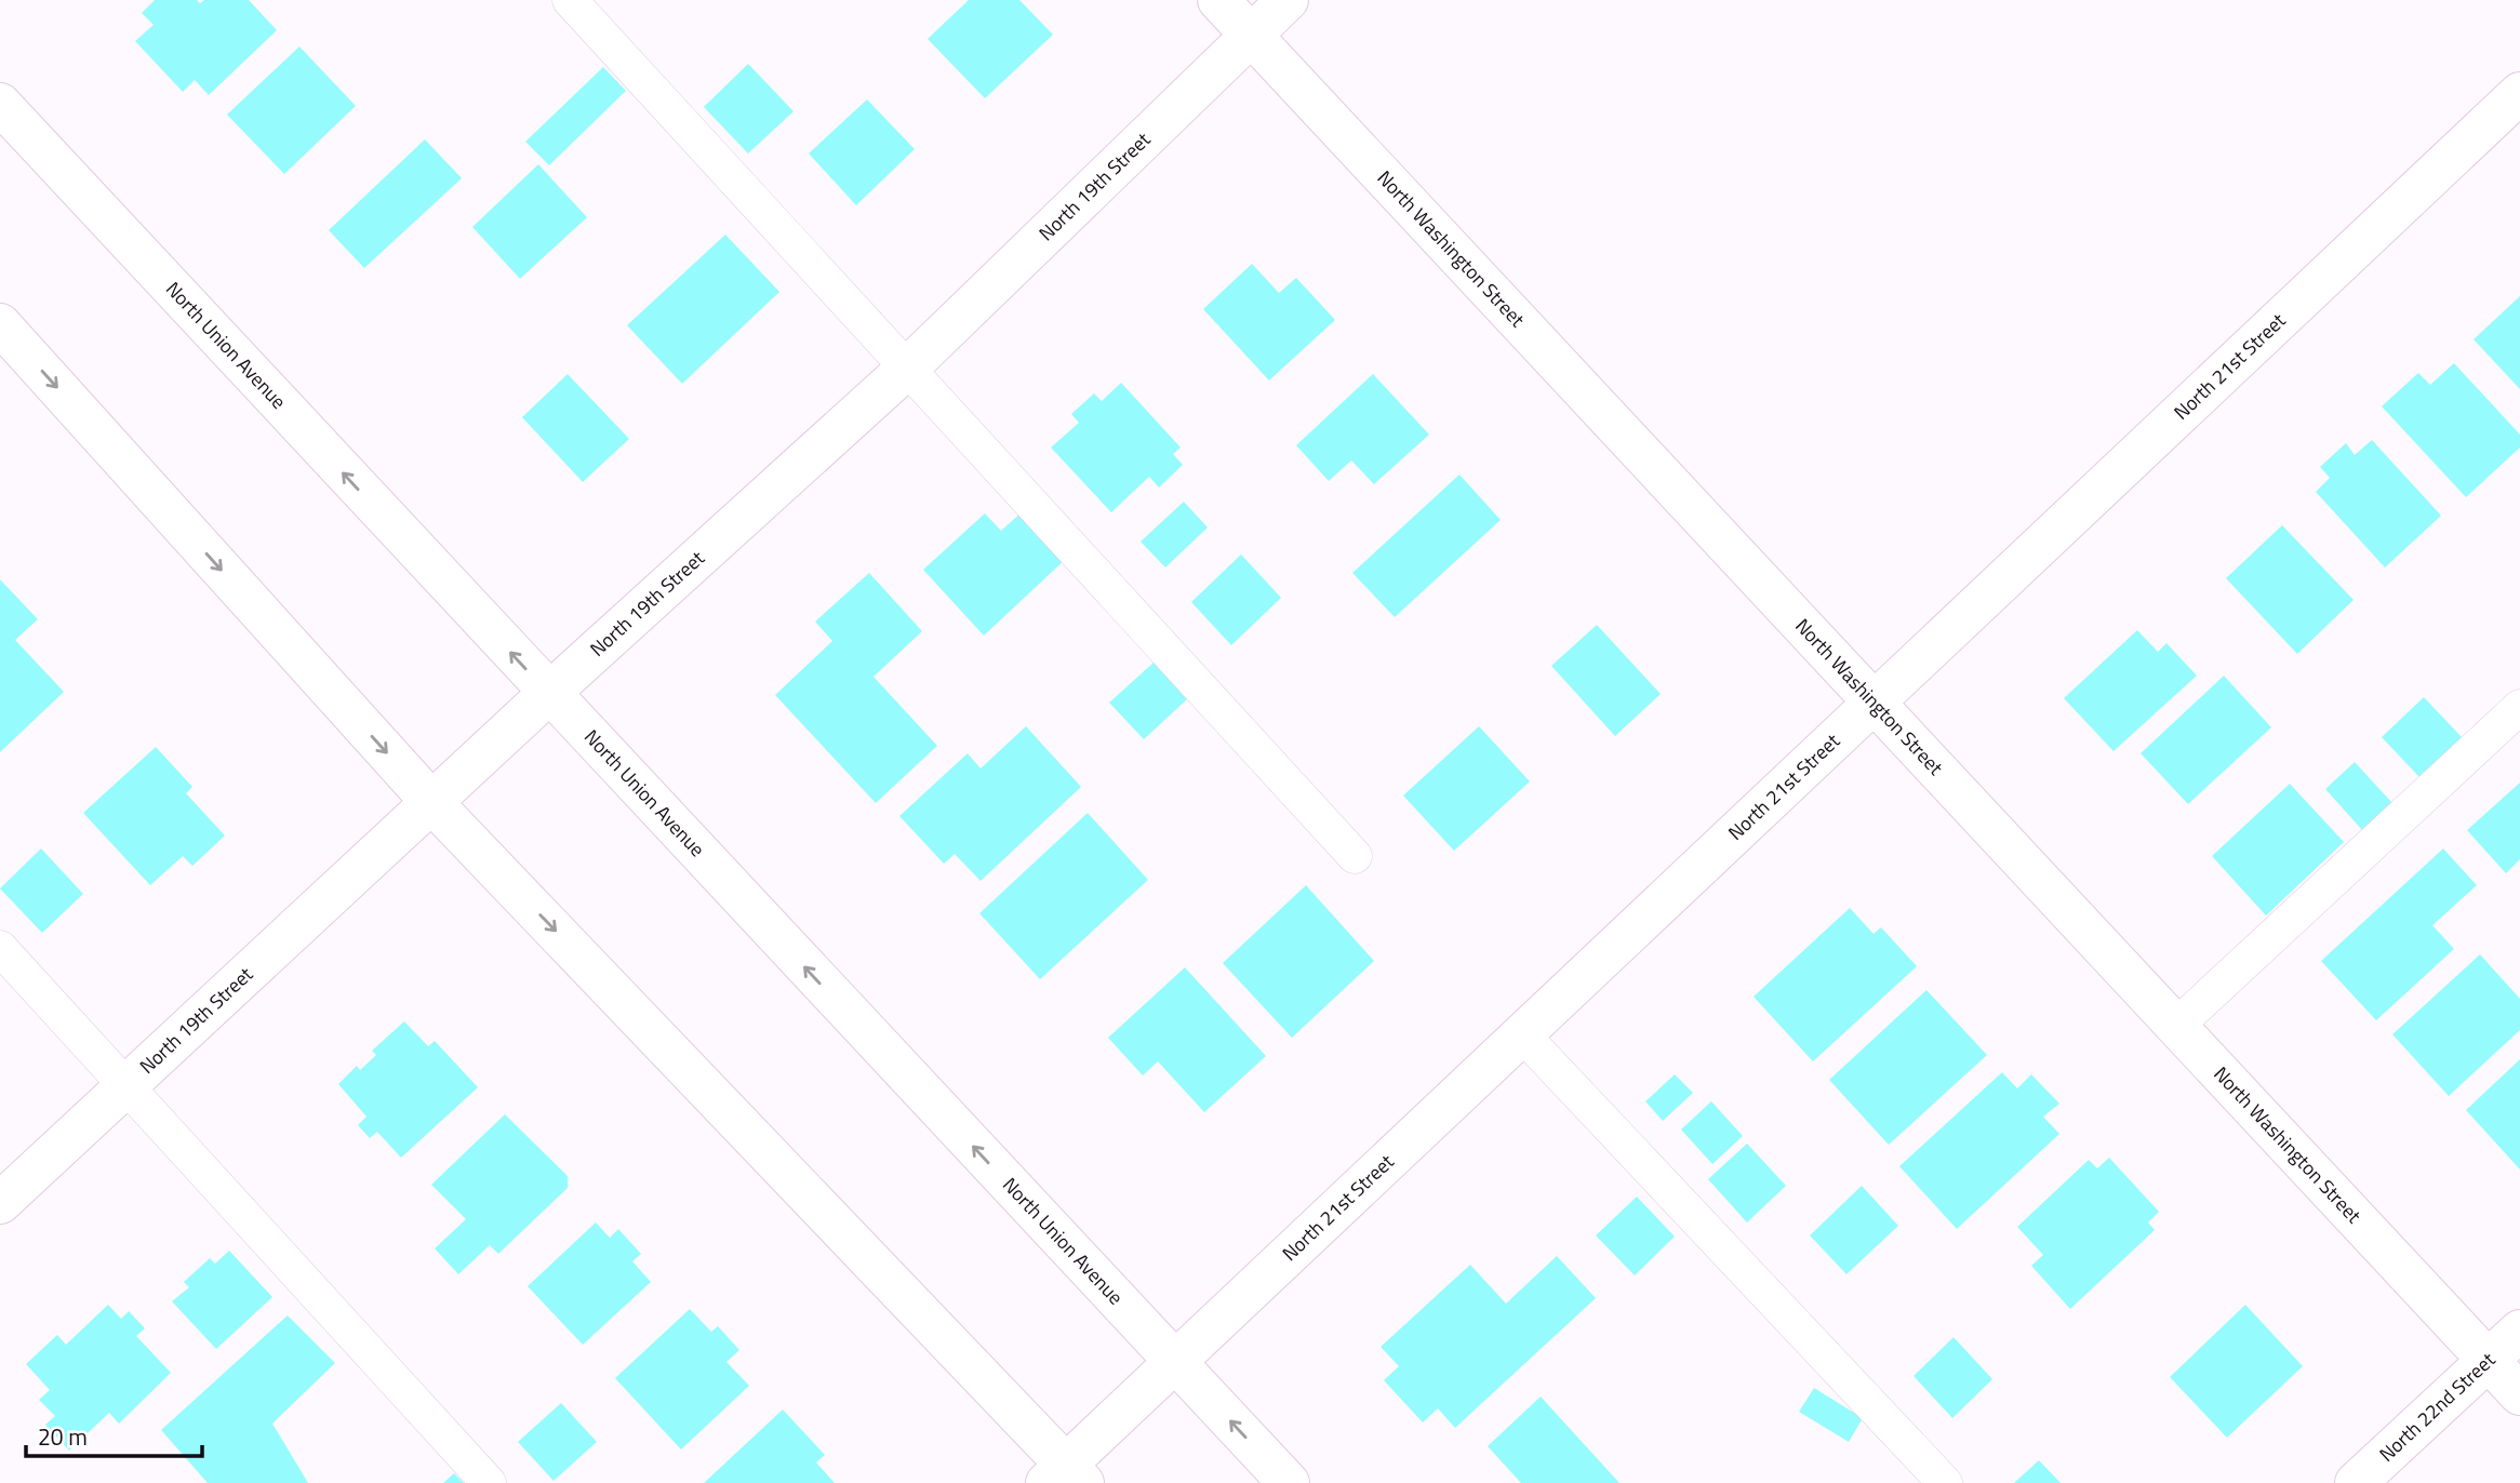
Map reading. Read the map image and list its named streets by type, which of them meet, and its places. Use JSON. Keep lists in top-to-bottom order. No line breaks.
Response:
{"streets":{"street":["North 19th Street","North Washington Street","North Union Avenue","North 21st Street","North 22nd Street"]},"crossings":[["North 19th Street","North Washington Street"],["North 19th Street","North Union Avenue"],["North Washington Street","North 21st Street"],["North Washington Street","North 22nd Street"],["North Union Avenue","North 21st Street"]],"scale_bar":"20 m"}
